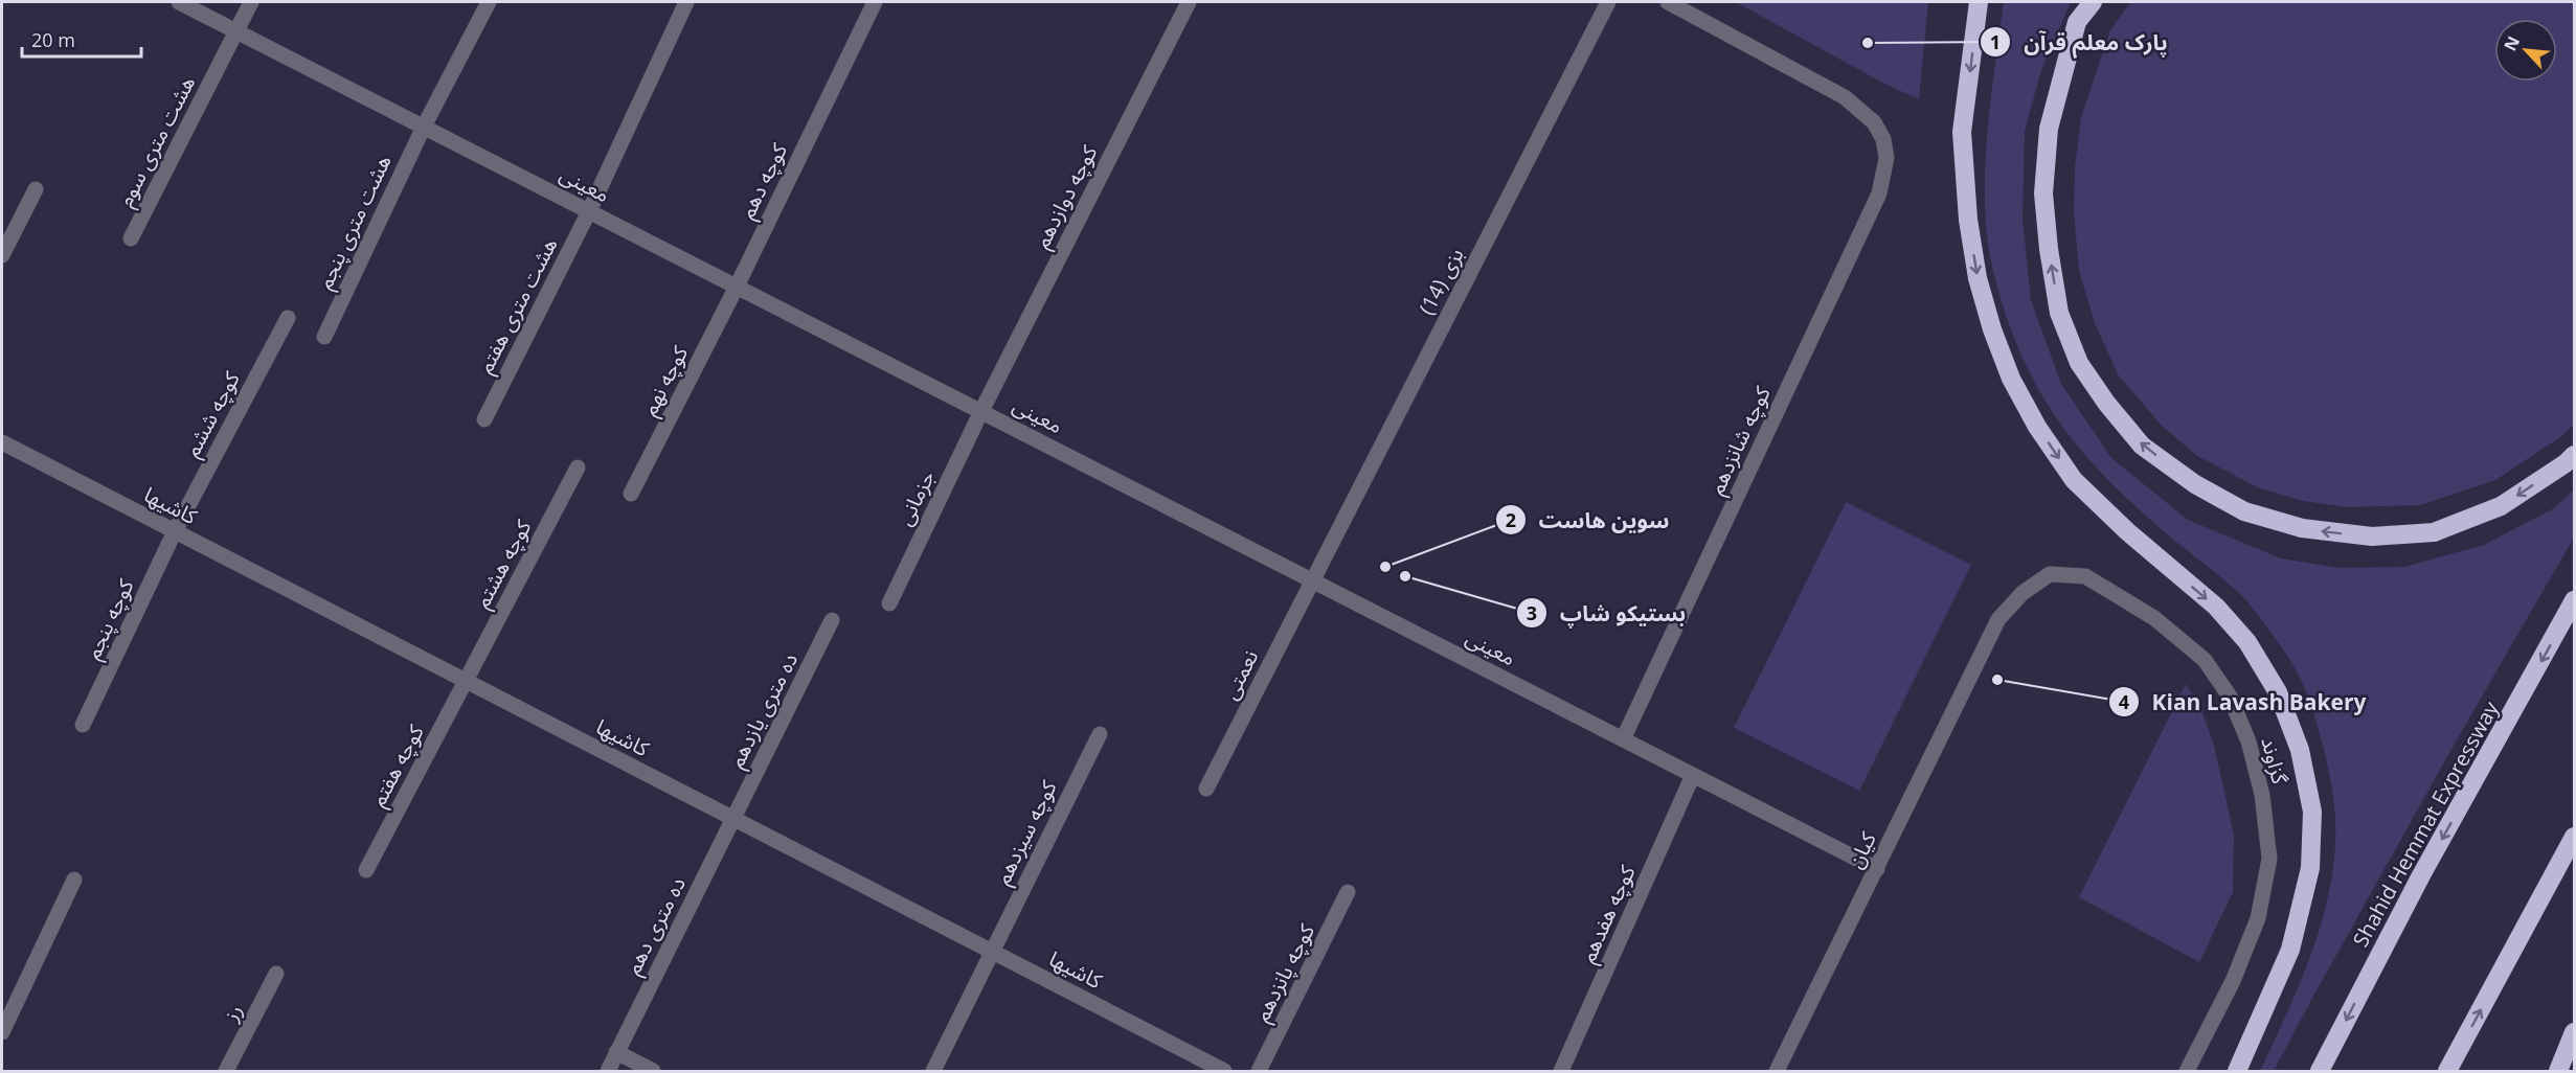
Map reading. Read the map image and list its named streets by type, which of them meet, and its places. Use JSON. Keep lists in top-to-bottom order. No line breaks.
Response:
{"streets":{"highway":["Shahid Hemmat Expressway"],"street":["هشت متری سوم","کوچه دهم","معینی","کوچه دوازدهم","هشت متری پنجم","بزی (14)","هشت متری هفتم","کوچه نهم","کوچه ششم","کوچه شانزدهم","جزمانی","کاشیها","کوچه هشتم","کوچه پنجم","نعمتی","ده متری یازدهم","گزاوند","کوچه هفتم","کوچه سیزدهم","کیان","کوچه هفدهم","ده متری دهم","کوچه پانزدهم","رز"]},"crossings":[["هشت متری سوم","معینی"],["کوچه دهم","معینی"],["کوچه دهم","کوچه نهم"],["معینی","کوچه دوازدهم"],["معینی","هشت متری پنجم"],["معینی","بزی (14)"],["معینی","هشت متری هفتم"],["معینی","کوچه نهم"],["معینی","کوچه شانزدهم"],["معینی","جزمانی"],["معینی","نعمتی"],["معینی","کیان"],["معینی","کوچه هفدهم"],["کوچه دوازدهم","جزمانی"],["بزی (14)","نعمتی"],["کوچه ششم","کاشیها"],["کوچه ششم","کوچه پنجم"],["کاشیها","کوچه هشتم"],["کاشیها","کوچه پنجم"],["کاشیها","ده متری یازدهم"],["کاشیها","کوچه هفتم"],["کاشیها","کوچه سیزدهم"],["کاشیها","ده متری دهم"],["کوچه هشتم","کوچه هفتم"],["ده متری یازدهم","ده متری دهم"],["گزاوند","کیان"]],"places":["پارک معلم قرآن","سوین هاست","بستیکو شاپ","Kian Lavash Bakery"],"scale_bar":"20 m","north":"top left"}
